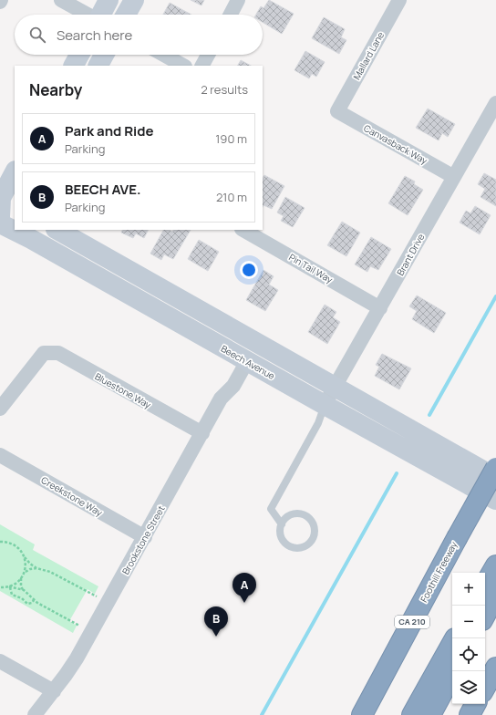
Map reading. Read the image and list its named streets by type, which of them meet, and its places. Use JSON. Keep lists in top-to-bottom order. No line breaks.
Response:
{"streets":{"highway":["Foothill Freeway","CA 210"],"main road":["Beech Avenue"],"street":["Mallard Lane","Canvasback Way","Brant Drive","Pin Tail Way","Bluestone Way","Creekstone Way","Brookstone Street"]},"crossings":[["Mallard Lane","Canvasback Way"],["Canvasback Way","Brant Drive"],["Brant Drive","Pin Tail Way"],["Brant Drive","Beech Avenue"],["Beech Avenue","Brookstone Street"],["Bluestone Way","Brookstone Street"],["Creekstone Way","Brookstone Street"]],"page":{"search":"Search here","heading":["Nearby","2 results"],"list":[{"mark":"A","name":"Park and Ride","note":"Parking","value":"190 m"},{"mark":"B","name":"BEECH AVE.","note":"Parking","value":"210 m"}],"map_buttons":["+","−"],"pins":["A","B"]}}
